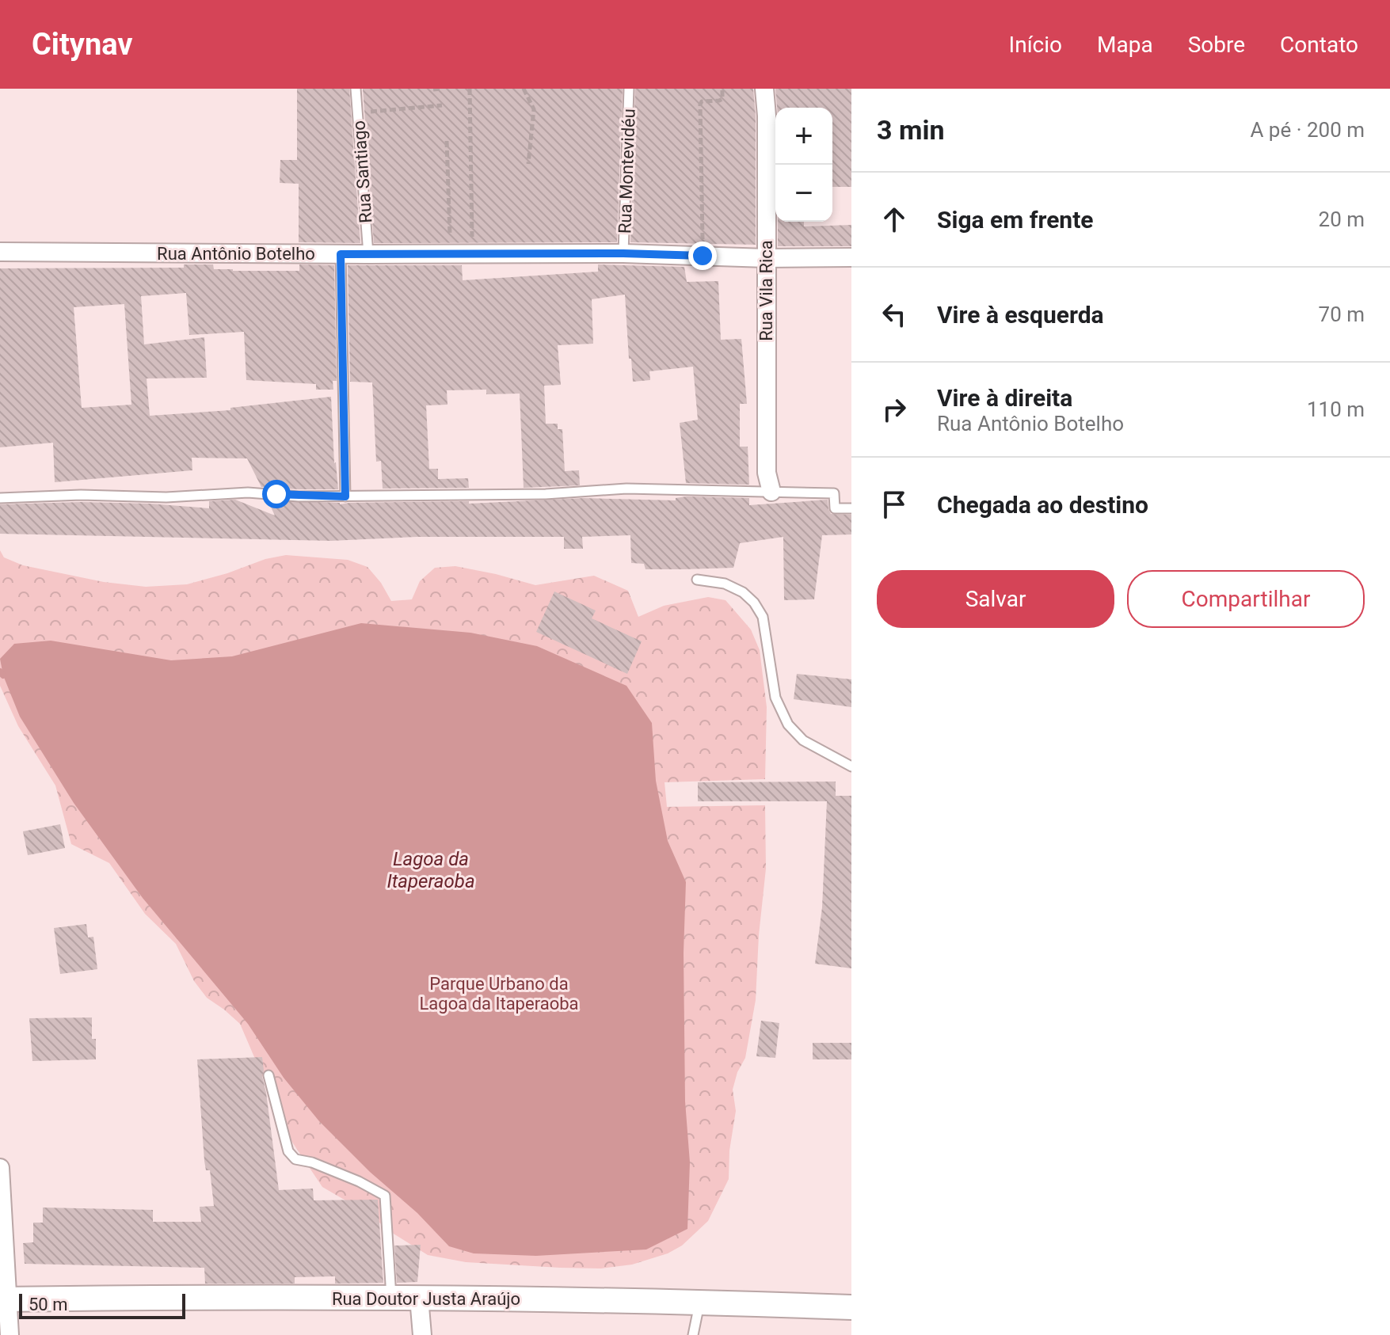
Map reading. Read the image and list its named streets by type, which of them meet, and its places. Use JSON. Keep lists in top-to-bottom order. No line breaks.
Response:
{"streets":{"street":["Rua Antônio Botelho","Rua Vila Rica","Rua Doutor Justa Araújo"],"lane":["Rua Montevidéu","Rua Santiago"]},"crossings":[["Rua Montevidéu","Rua Antônio Botelho"],["Rua Santiago","Rua Antônio Botelho"],["Rua Antônio Botelho","Rua Vila Rica"]],"water":["Lagoa da Itaperaoba"],"parks":["Parque Urbano da Lagoa da Itaperaoba"],"scale_bar":"50 m","page":{"header":"Citynav","nav":["Início","Mapa","Sobre","Contato"],"heading":["3 min","A pé · 200 m"],"map_buttons":["+","−"],"list":[["Siga em frente","20 m"],["Vire à esquerda","70 m"],["Vire à direita","Rua Antônio Botelho","110 m"],"Chegada ao destino"],"buttons":["Salvar","Compartilhar"],"scale":"50 m"}}
